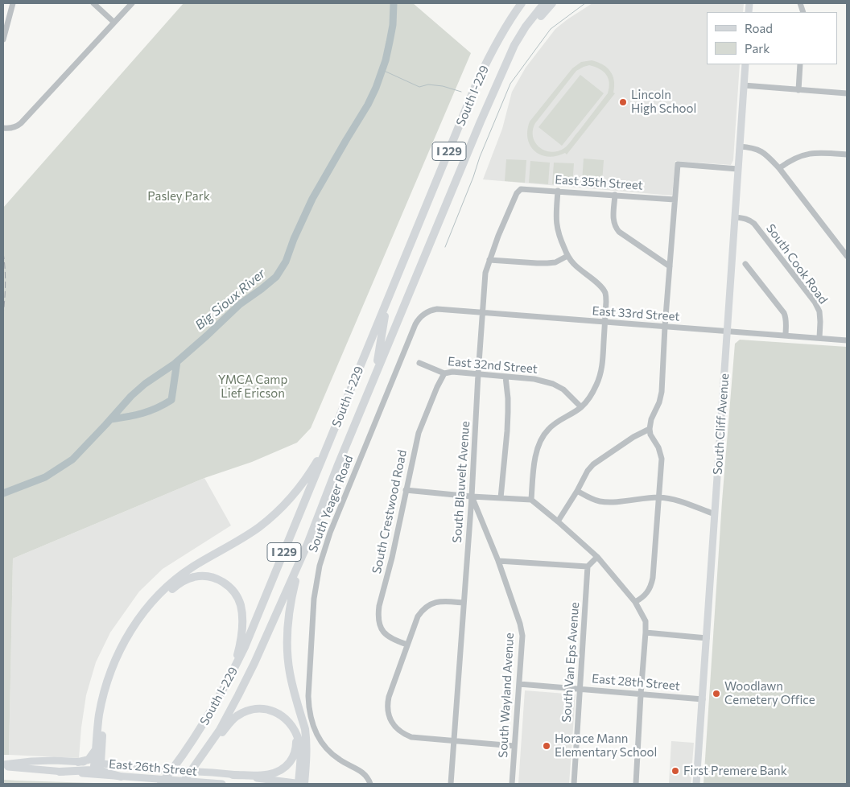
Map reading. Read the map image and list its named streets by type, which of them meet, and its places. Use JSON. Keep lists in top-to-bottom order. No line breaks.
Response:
{"streets":{"highway":["South I-229","I 229"],"main road":["South Cliff Avenue","East 26th Street"],"street":["East 35th Street","South Cook Road","East 33rd Street","East 32nd Street","South Blauvelt Avenue","South Yeager Road","South Crestwood Road","South Van Eps Avenue","East 28th Street","South Wayland Avenue"]},"crossings":[["South I-229","I 229"],["East 35th Street","South Blauvelt Avenue"],["South Cook Road","East 33rd Street"],["South Cook Road","South Cliff Avenue"],["East 33rd Street","South Cliff Avenue"],["East 33rd Street","South Blauvelt Avenue"],["East 33rd Street","South Yeager Road"],["East 32nd Street","South Blauvelt Avenue"],["East 32nd Street","South Crestwood Road"],["South Cliff Avenue","East 28th Street"],["South Blauvelt Avenue","South Wayland Avenue"],["South Van Eps Avenue","East 28th Street"],["East 28th Street","South Wayland Avenue"]],"water":["Big Sioux River"],"parks":["Pasley Park","YMCA Camp Lief Ericson"],"places":["Lincoln High School","Woodlawn Cemetery Office","Horace Mann Elementary School","First Premere Bank"],"legend":["Road","Park"]}
